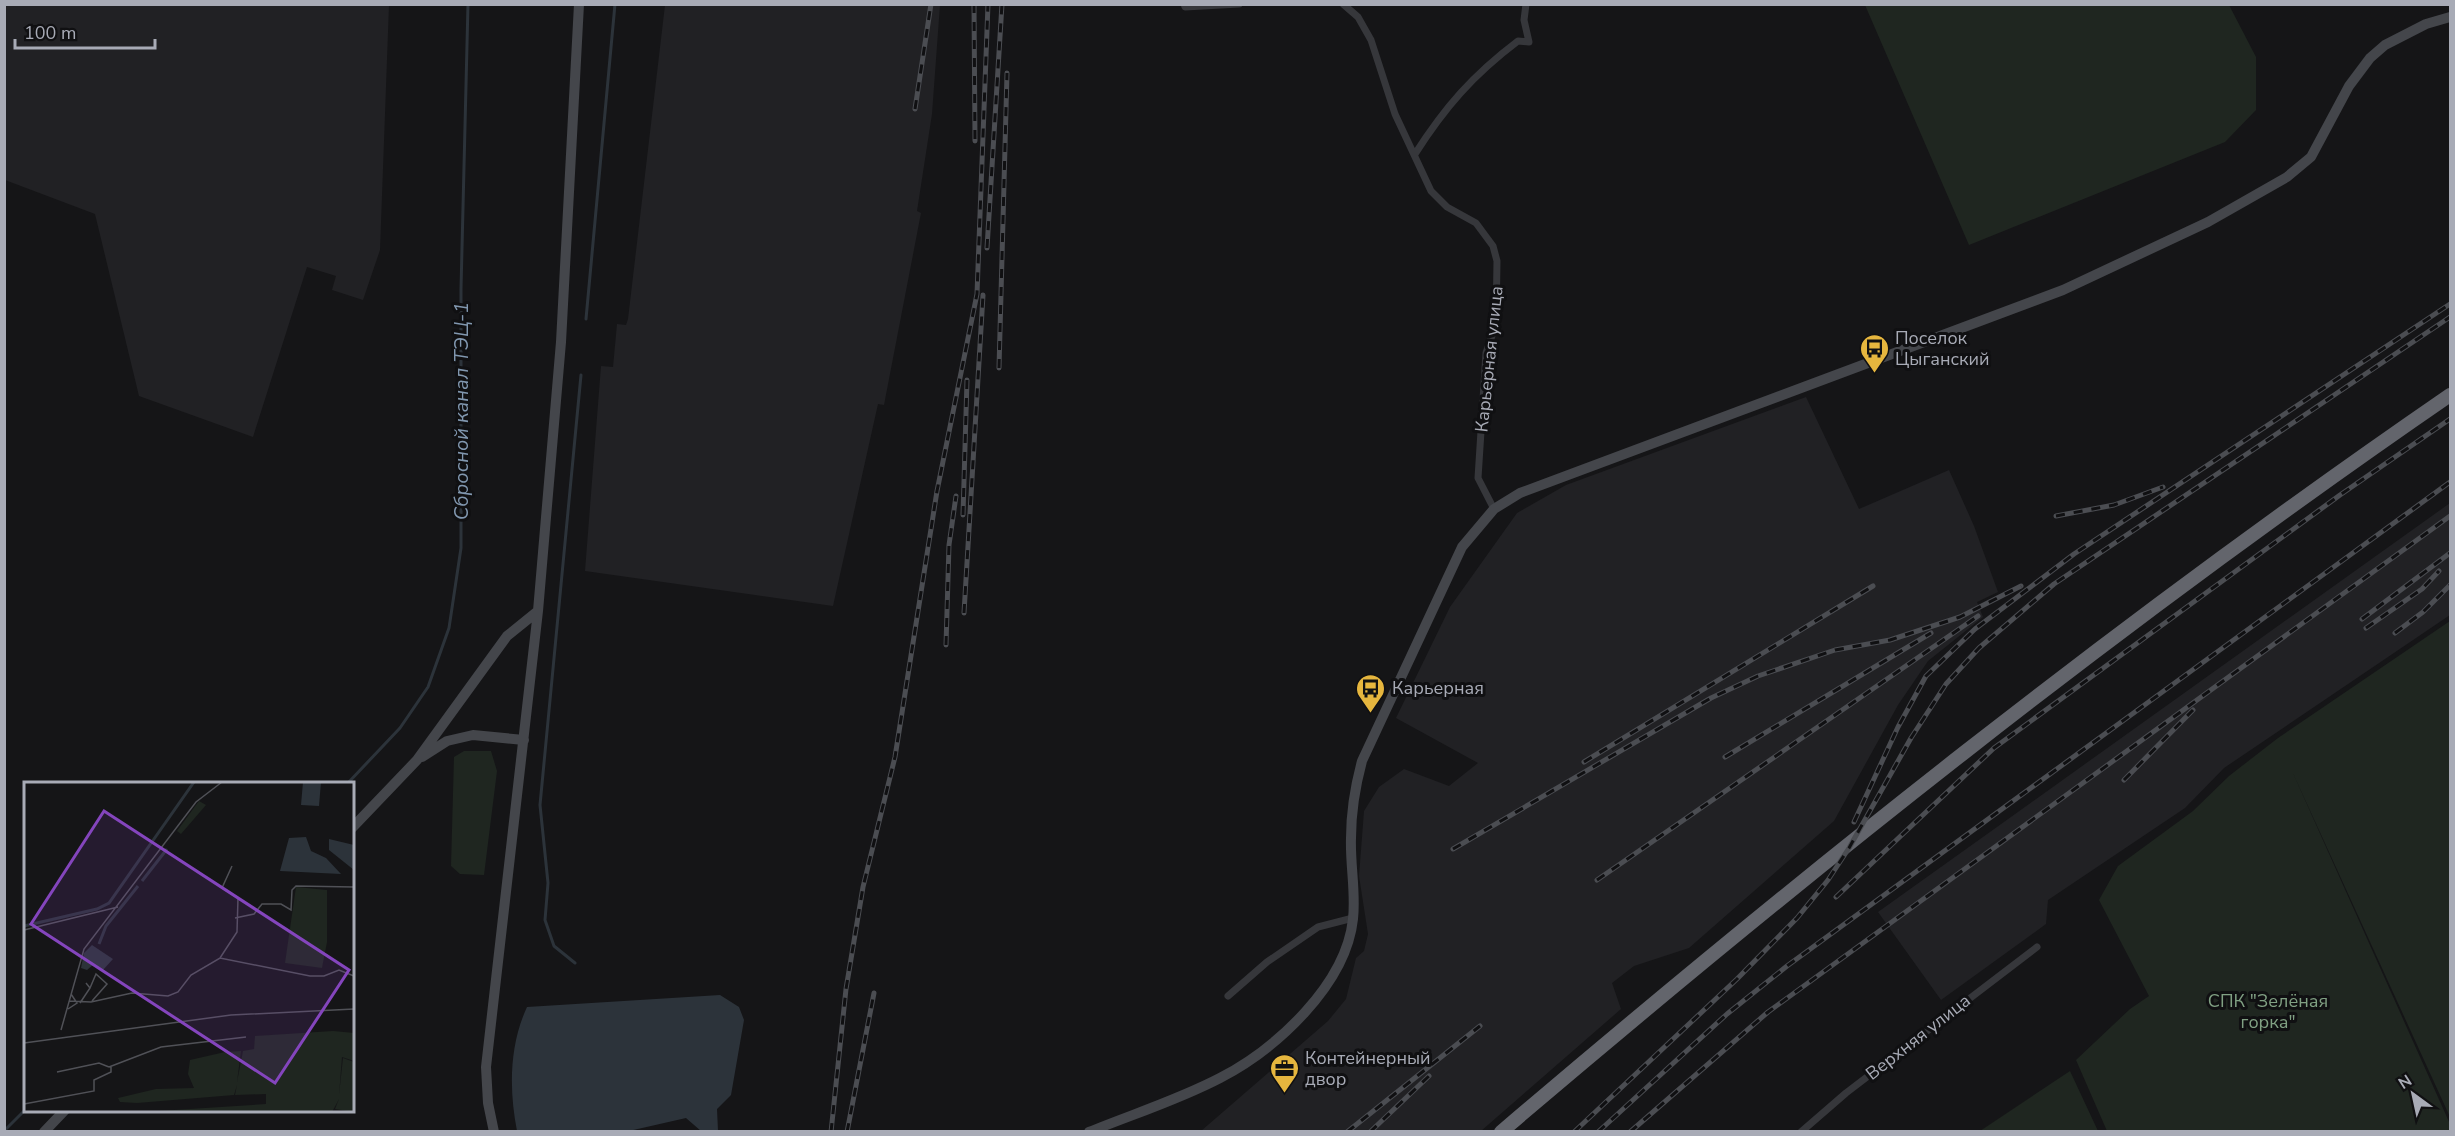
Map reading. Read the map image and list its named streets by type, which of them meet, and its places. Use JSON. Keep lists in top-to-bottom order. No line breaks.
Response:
{"streets":{"street":["Карьерная улица","Верхняя улица"]},"water":["Сбросной канал ТЭЦ-1"],"parks":["СПК \"Зелёная горка\""],"places":{"bus stop":["Поселок Цыганский","Карьерная"],"office":["Контейнерный двор"]},"scale_bar":"100 m","north":"top left"}
